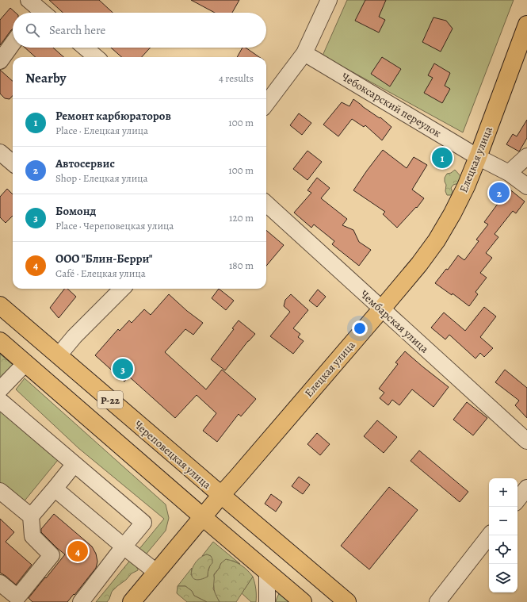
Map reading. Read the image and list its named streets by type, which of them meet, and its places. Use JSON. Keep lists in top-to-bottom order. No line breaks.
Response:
{"streets":{"main road":["Елецкая улица","Р-22","Череповецкая улица"],"street":["Чебоксарский переулок","Чембарская улица"]},"crossings":[["Чебоксарский переулок","Елецкая улица"],["Елецкая улица","Чембарская улица"],["Елецкая улица","Р-22"],["Елецкая улица","Череповецкая улица"]],"page":{"search":"Search here","heading":["Nearby","4 results"],"list":[{"mark":"1","name":"Ремонт карбюраторов","note":"Place · Елецкая улица","value":"100 m"},{"mark":"2","name":"Автосервис","note":"Shop · Елецкая улица","value":"100 m"},{"mark":"3","name":"Бомонд","note":"Place · Череповецкая улица","value":"120 m"},{"mark":"4","name":"ООО \"Блин-Берри\"","note":"Café · Елецкая улица","value":"180 m"}],"pins":["1","2","3","4"],"map_buttons":["+","−"]}}
